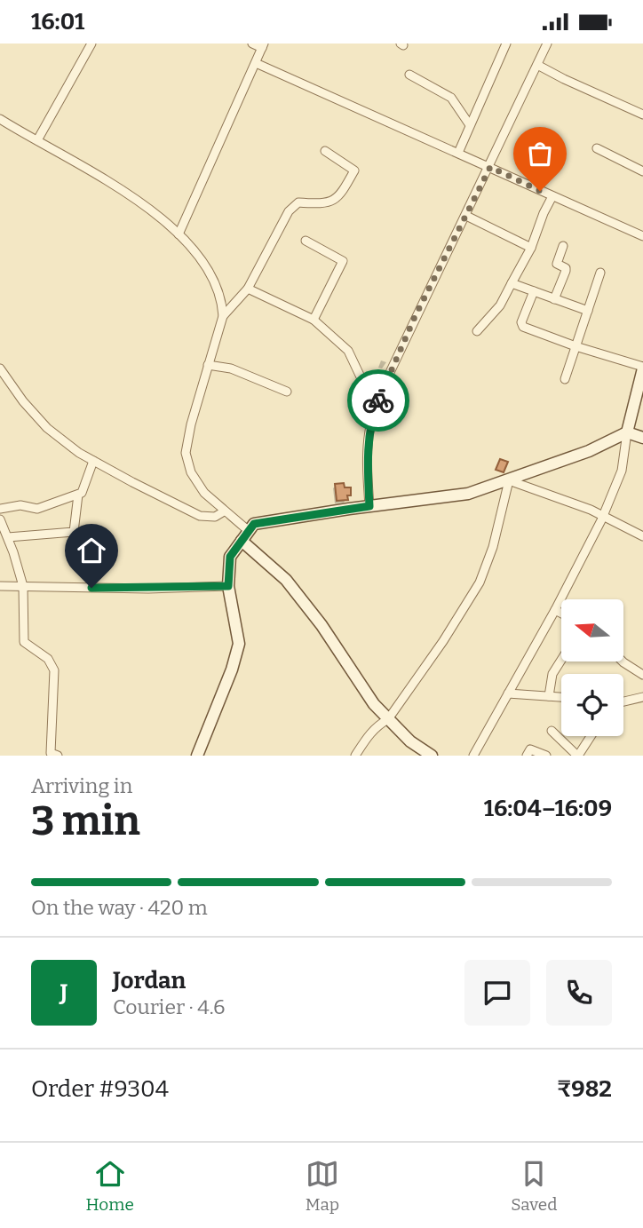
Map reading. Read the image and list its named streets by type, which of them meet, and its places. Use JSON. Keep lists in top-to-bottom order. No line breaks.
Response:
{"north":"left","page":{"status":"16:01","heading":["3 min","Arriving in","16:04–16:09"],"panel":["Jordan","Courier · 4.6","Order #9304","₹982"],"bar":"On the way · 420 m","round":"J","tabs":["Home","Map","Saved"]}}
